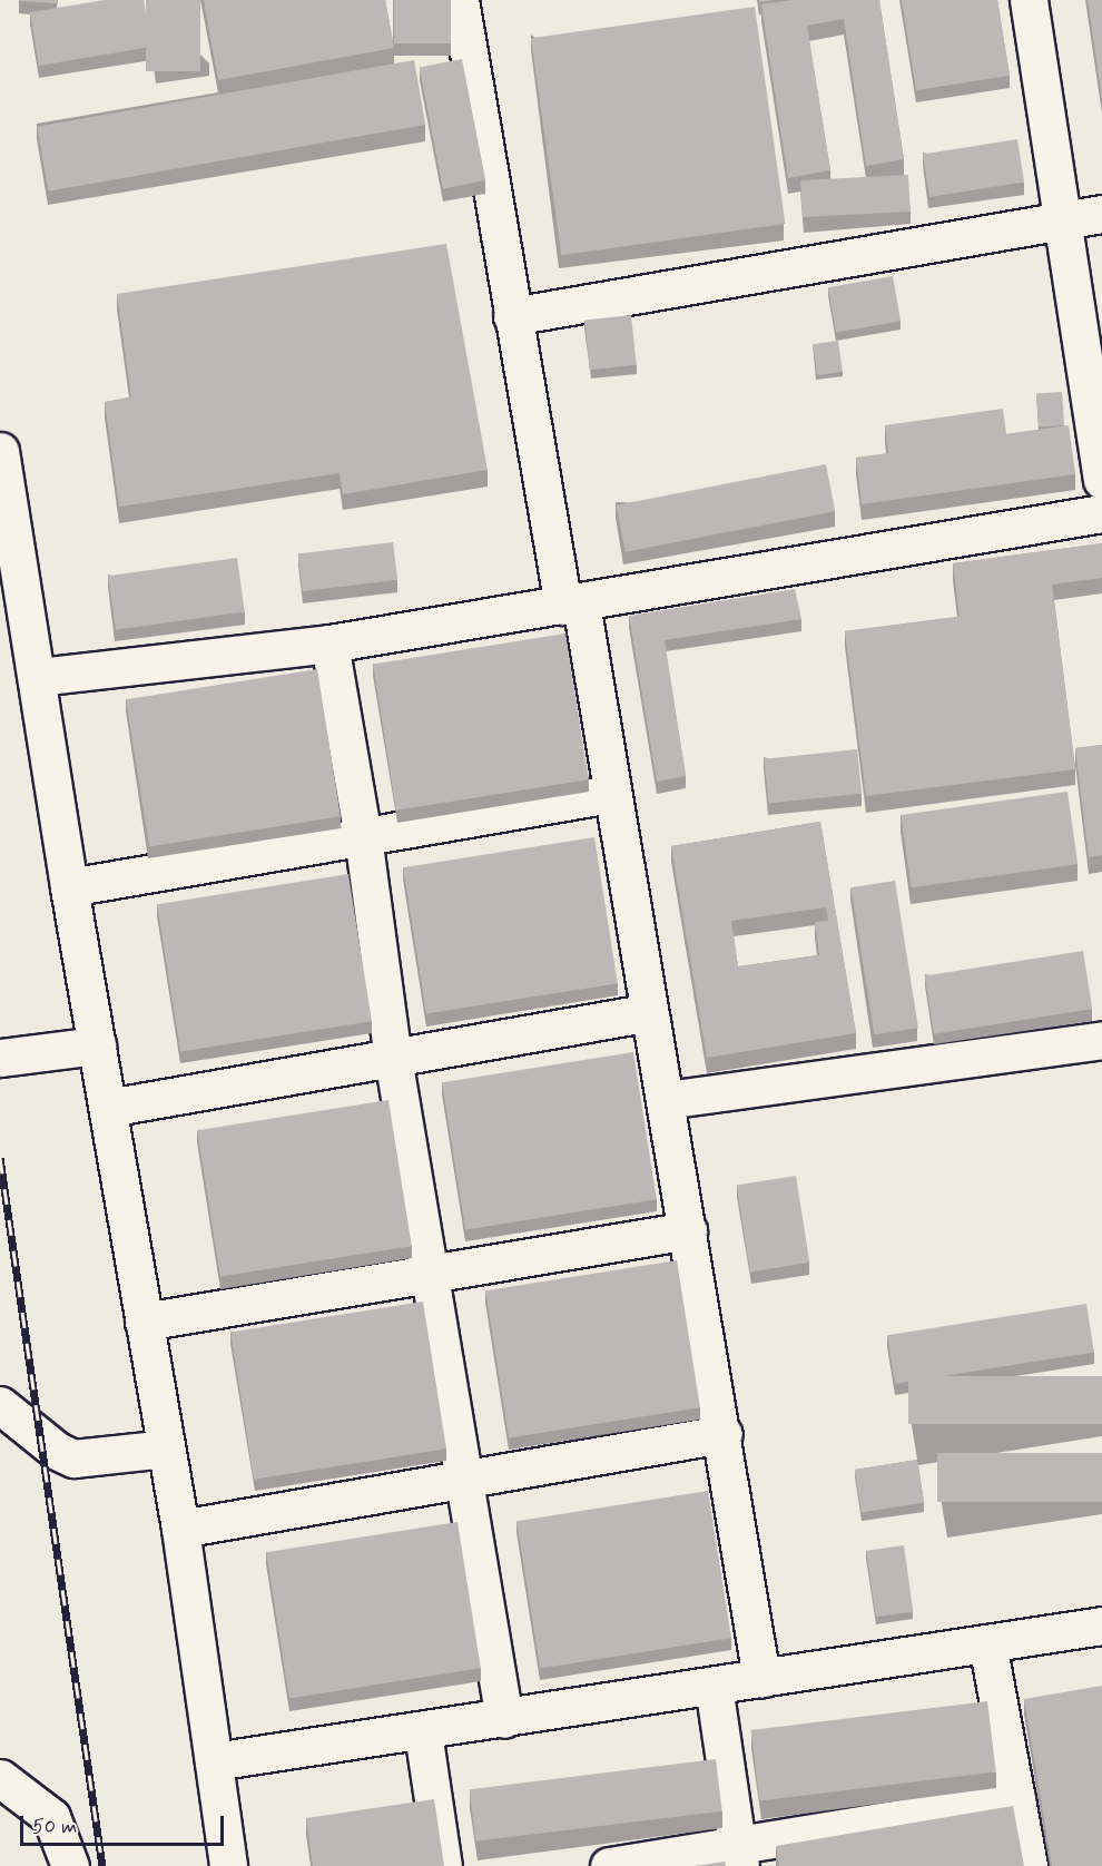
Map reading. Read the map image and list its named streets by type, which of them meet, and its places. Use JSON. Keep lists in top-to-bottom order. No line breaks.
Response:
{"scale_bar":"50 m"}
